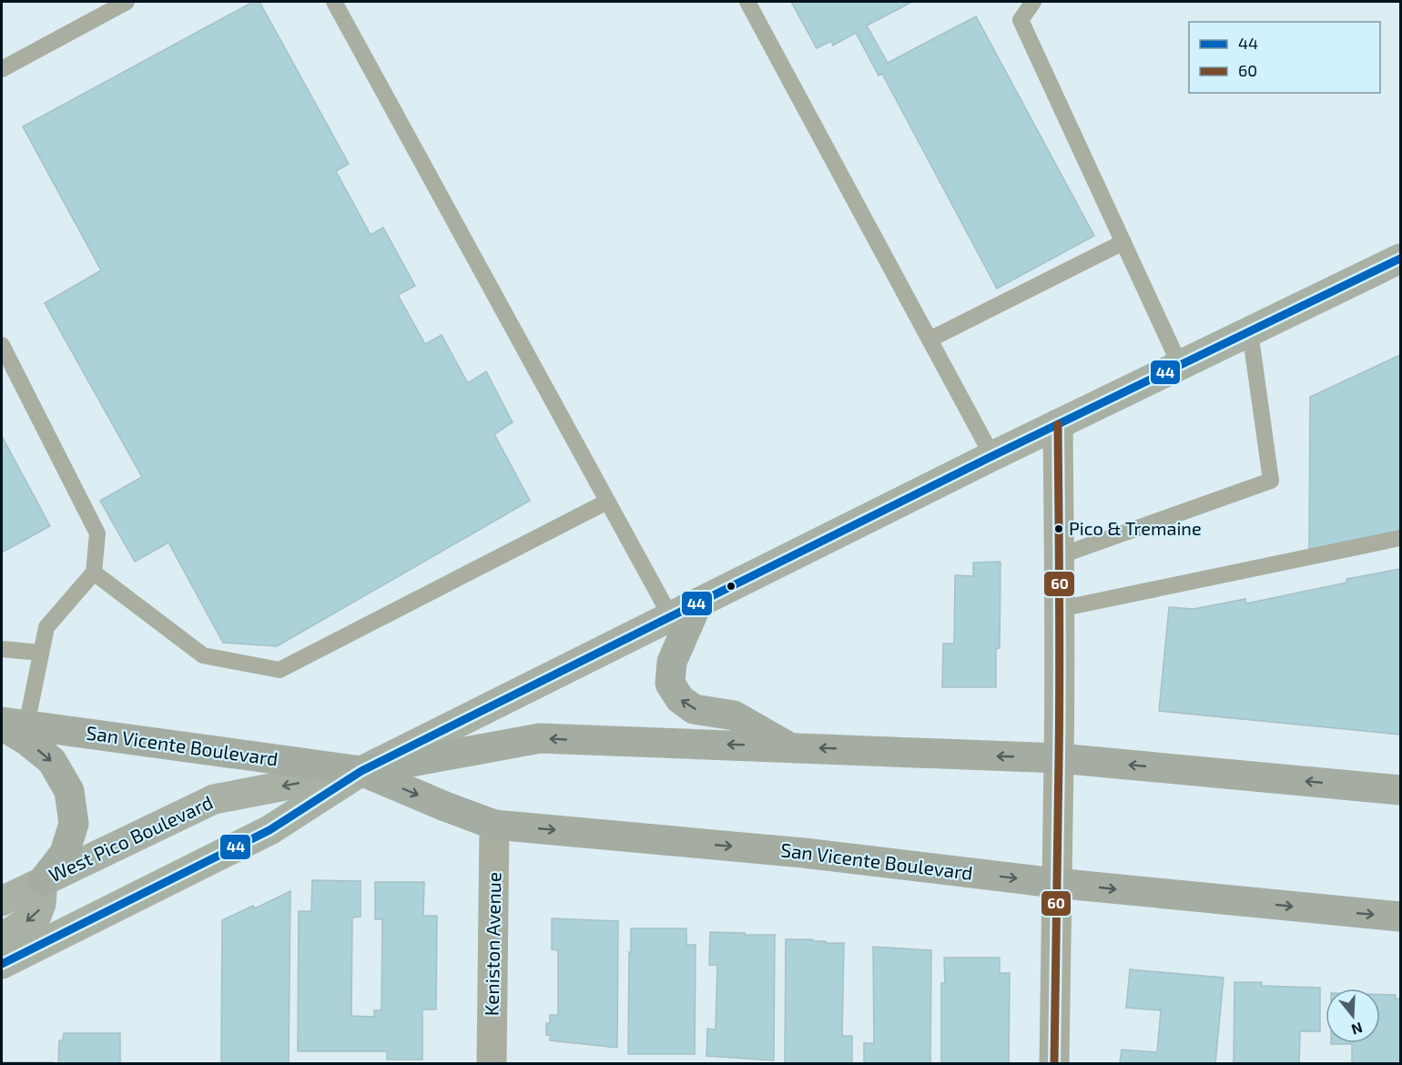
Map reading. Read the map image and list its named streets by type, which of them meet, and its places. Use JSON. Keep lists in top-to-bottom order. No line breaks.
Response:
{"streets":{"main road":["San Vicente Boulevard","West Pico Boulevard"],"street":["Keniston Avenue"]},"crossings":[["San Vicente Boulevard","West Pico Boulevard"],["San Vicente Boulevard","Keniston Avenue"]],"places":["Pico & Tremaine"],"lines":["transit line 44","transit line 60"],"legend":["44","60"],"north":"bottom"}
